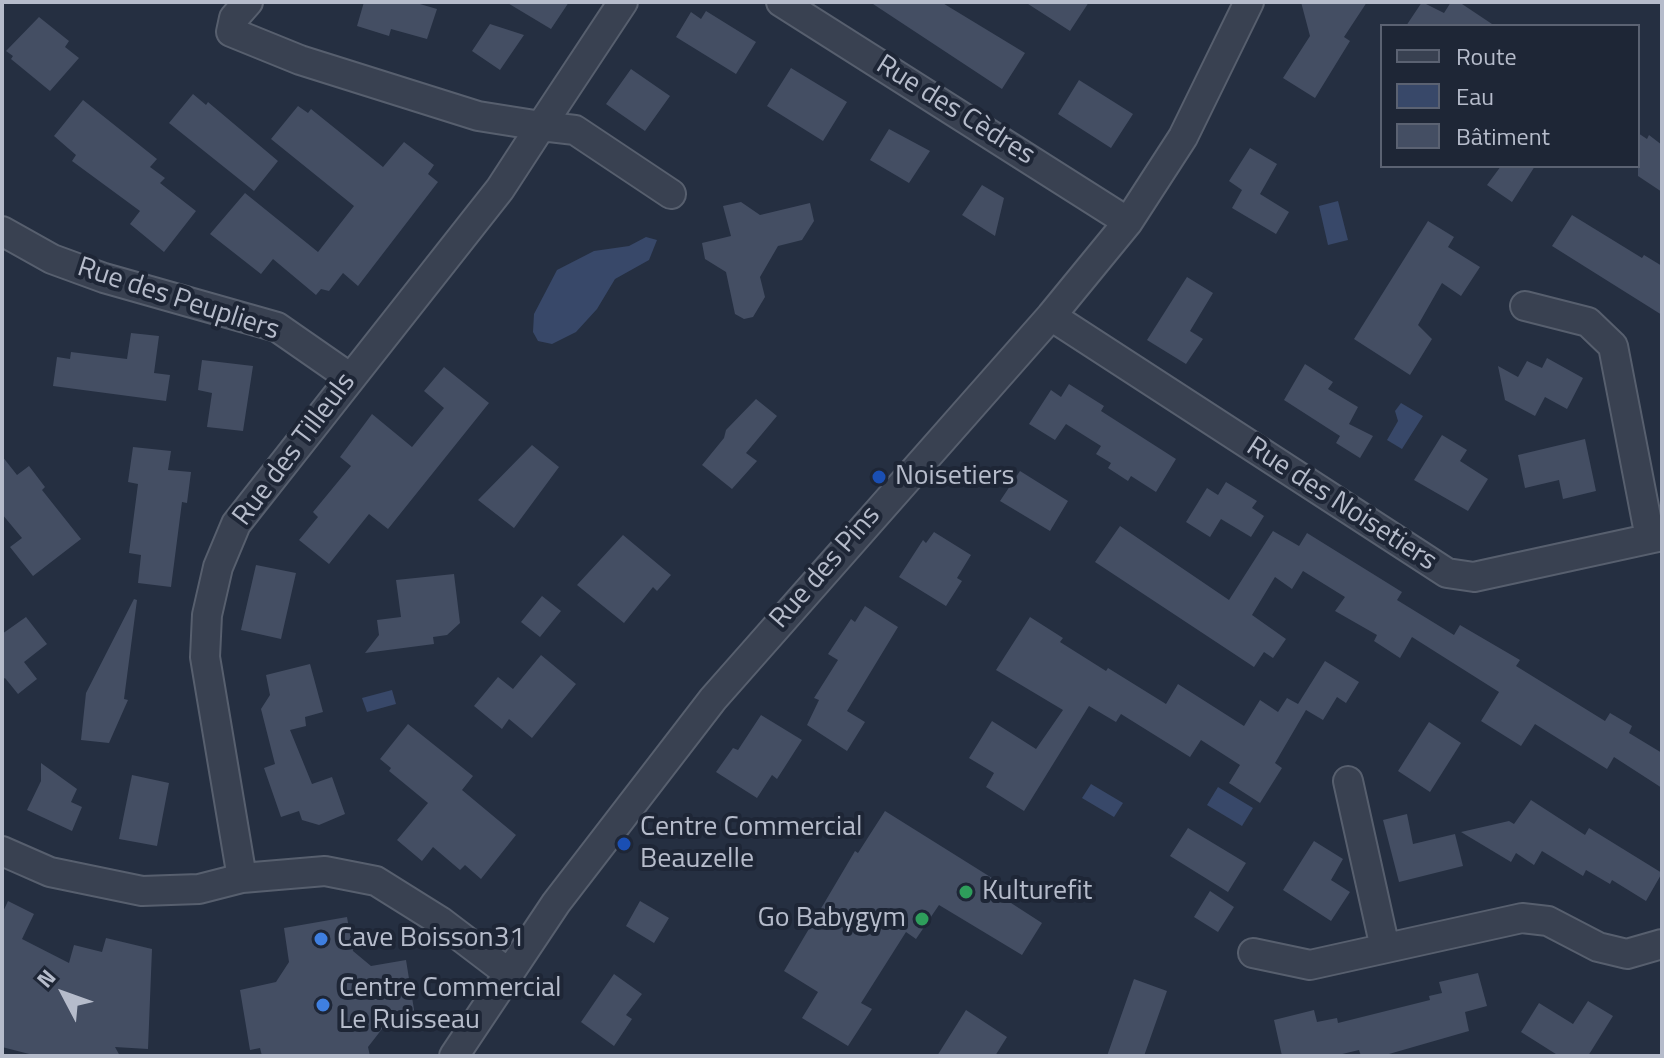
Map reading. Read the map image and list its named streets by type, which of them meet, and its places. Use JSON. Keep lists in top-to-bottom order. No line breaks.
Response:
{"streets":{"street":["Rue des Cèdres","Rue des Peupliers","Rue des Tilleuls","Rue des Noisetiers","Rue des Pins"]},"crossings":[["Rue des Cèdres","Rue des Pins"],["Rue des Peupliers","Rue des Tilleuls"],["Rue des Noisetiers","Rue des Pins"]],"places":["Noisetiers","Centre Commercial Beauzelle","Kulturefit","Go Babygym","Cave Boisson31","Centre Commercial Le Ruisseau"],"legend":["Route","Eau","Bâtiment"],"north":"top left"}
